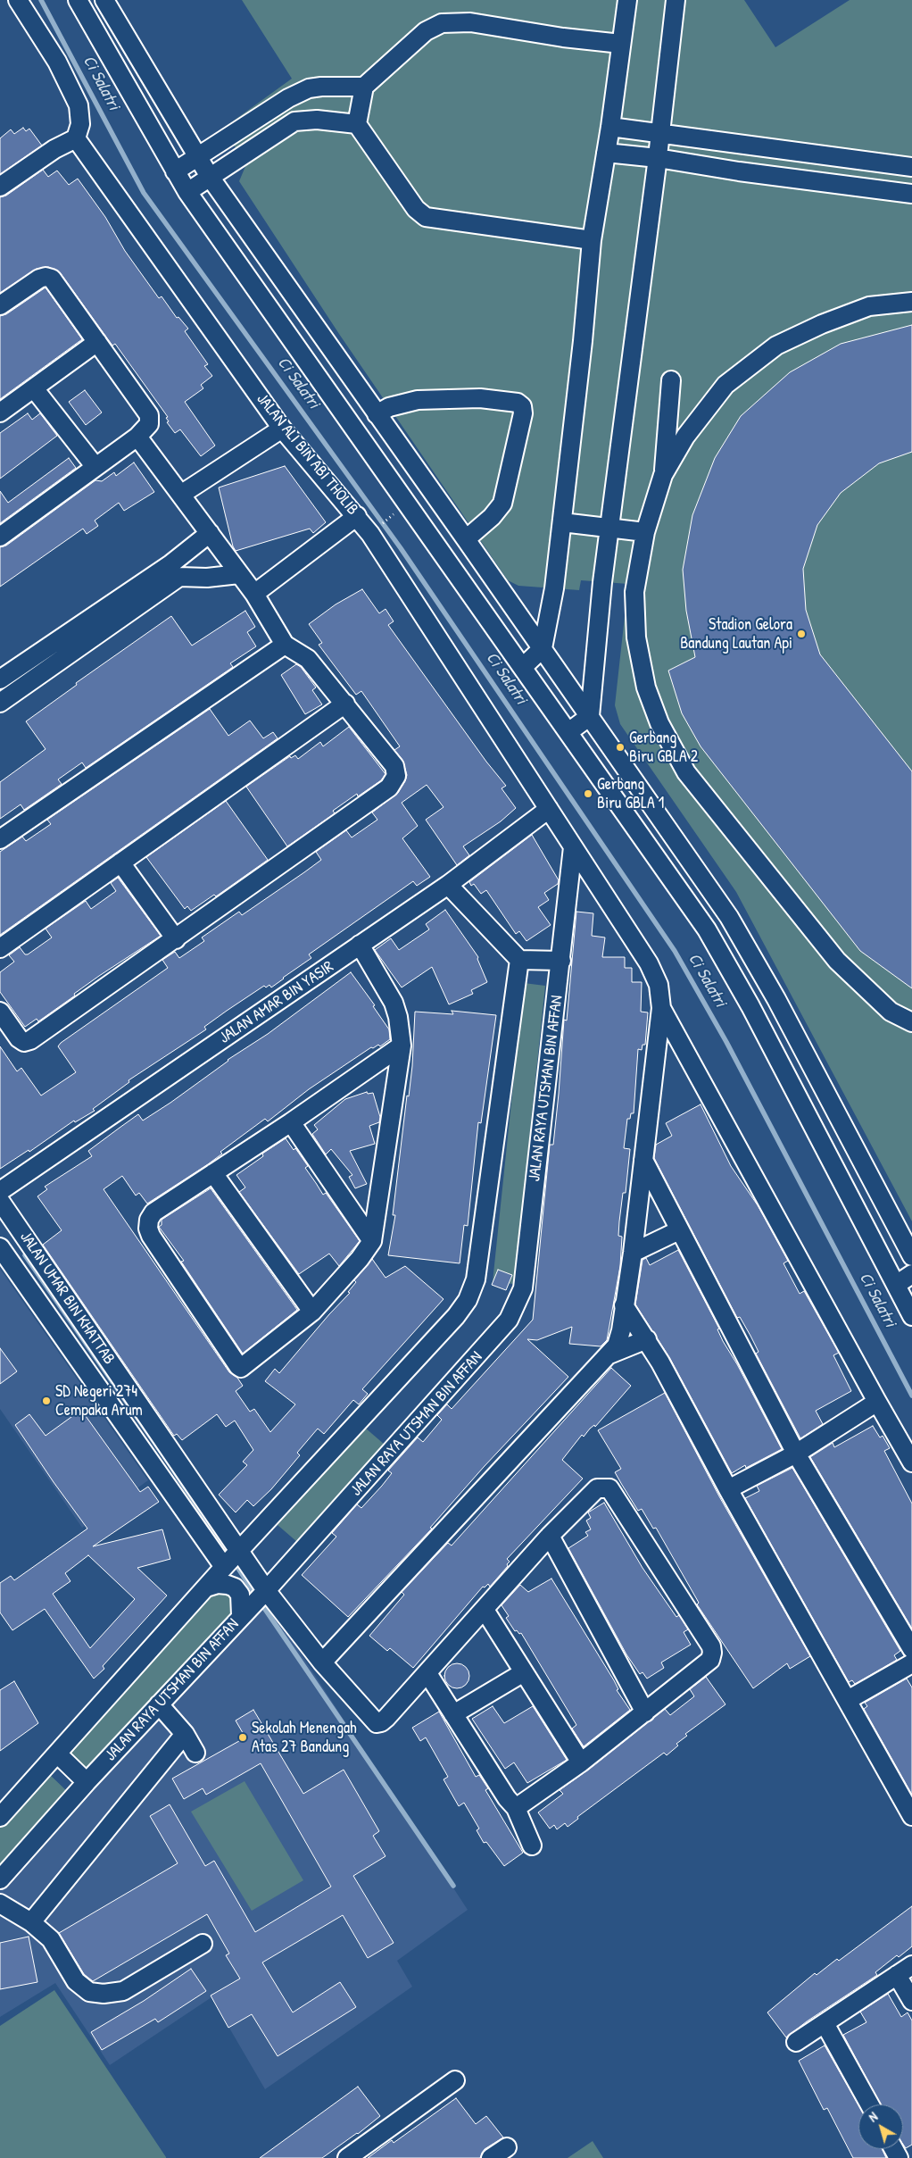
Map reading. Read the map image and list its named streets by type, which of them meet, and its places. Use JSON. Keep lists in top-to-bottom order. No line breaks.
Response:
{"streets":{"street":["JALAN ALI BIN ABI THOLIB","JALAN AMAR BIN YASIR","JALAN RAYA UTSMAN BIN AFFAN","JALAN UMAR BIN KHATTAB"]},"crossings":[["JALAN ALI BIN ABI THOLIB","JALAN AMAR BIN YASIR"],["JALAN ALI BIN ABI THOLIB","JALAN RAYA UTSMAN BIN AFFAN"],["JALAN AMAR BIN YASIR","JALAN UMAR BIN KHATTAB"]],"water":["Ci Salatri"],"places":["Stadion Gelora Bandung Lautan Api","Gerbang Biru GBLA 2","Gerbang Biru GBLA 1","SD Negeri 274 Cempaka Arum","Sekolah Menengah Atas 27 Bandung"],"north":"top left"}
